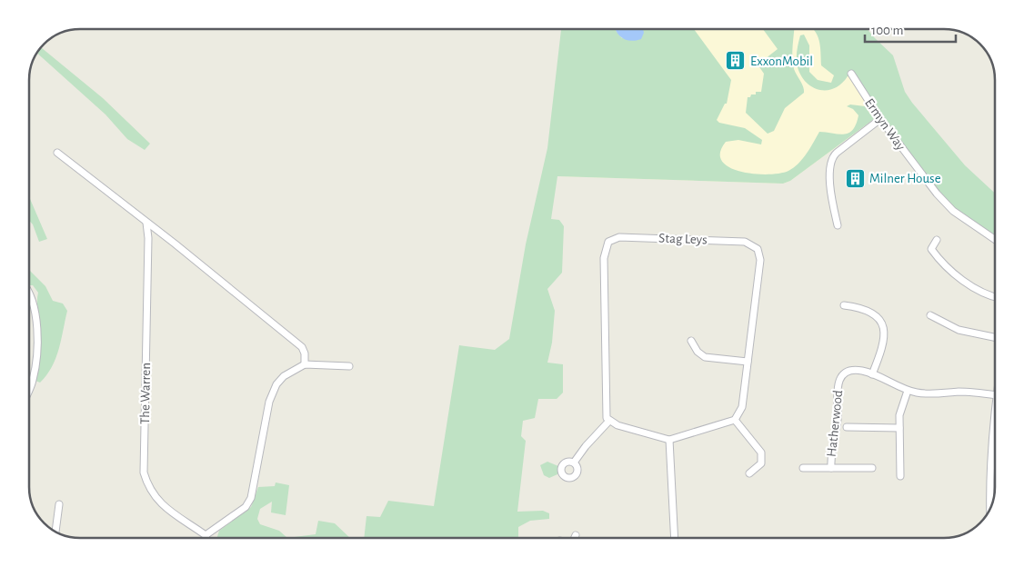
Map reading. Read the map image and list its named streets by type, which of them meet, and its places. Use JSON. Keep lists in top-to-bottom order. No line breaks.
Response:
{"streets":{"street":["Ermyn Way","Stag Leys","The Warren","Hatherwood"]},"places":{"building":["ExxonMobil","Milner House"]},"scale_bar":"100 m"}
